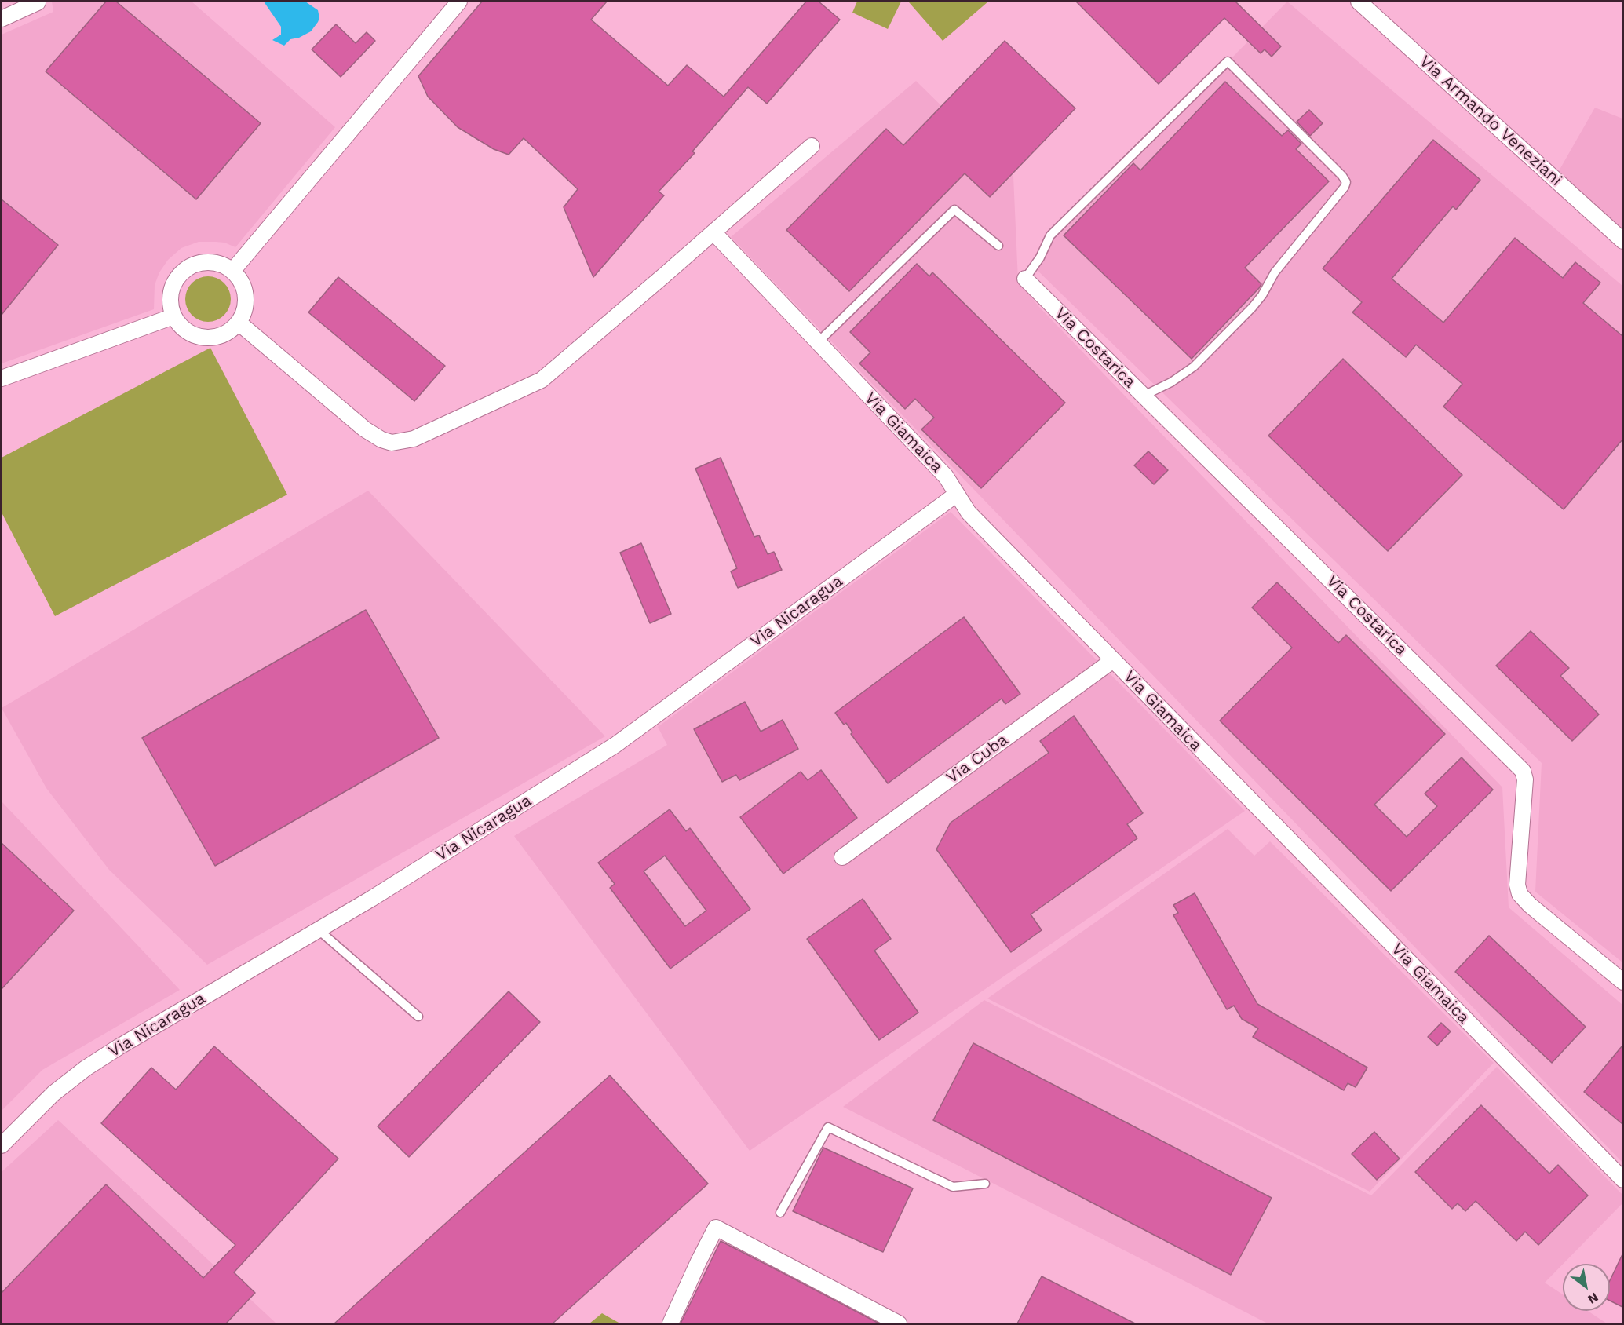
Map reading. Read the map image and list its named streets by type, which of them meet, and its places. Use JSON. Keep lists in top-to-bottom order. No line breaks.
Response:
{"streets":{"street":["Via Armando Veneziani","Via Costarica","Via Giamaica","Via Nicaragua","Via Cuba"]},"crossings":[["Via Giamaica","Via Nicaragua"],["Via Giamaica","Via Cuba"]],"north":"bottom right"}
